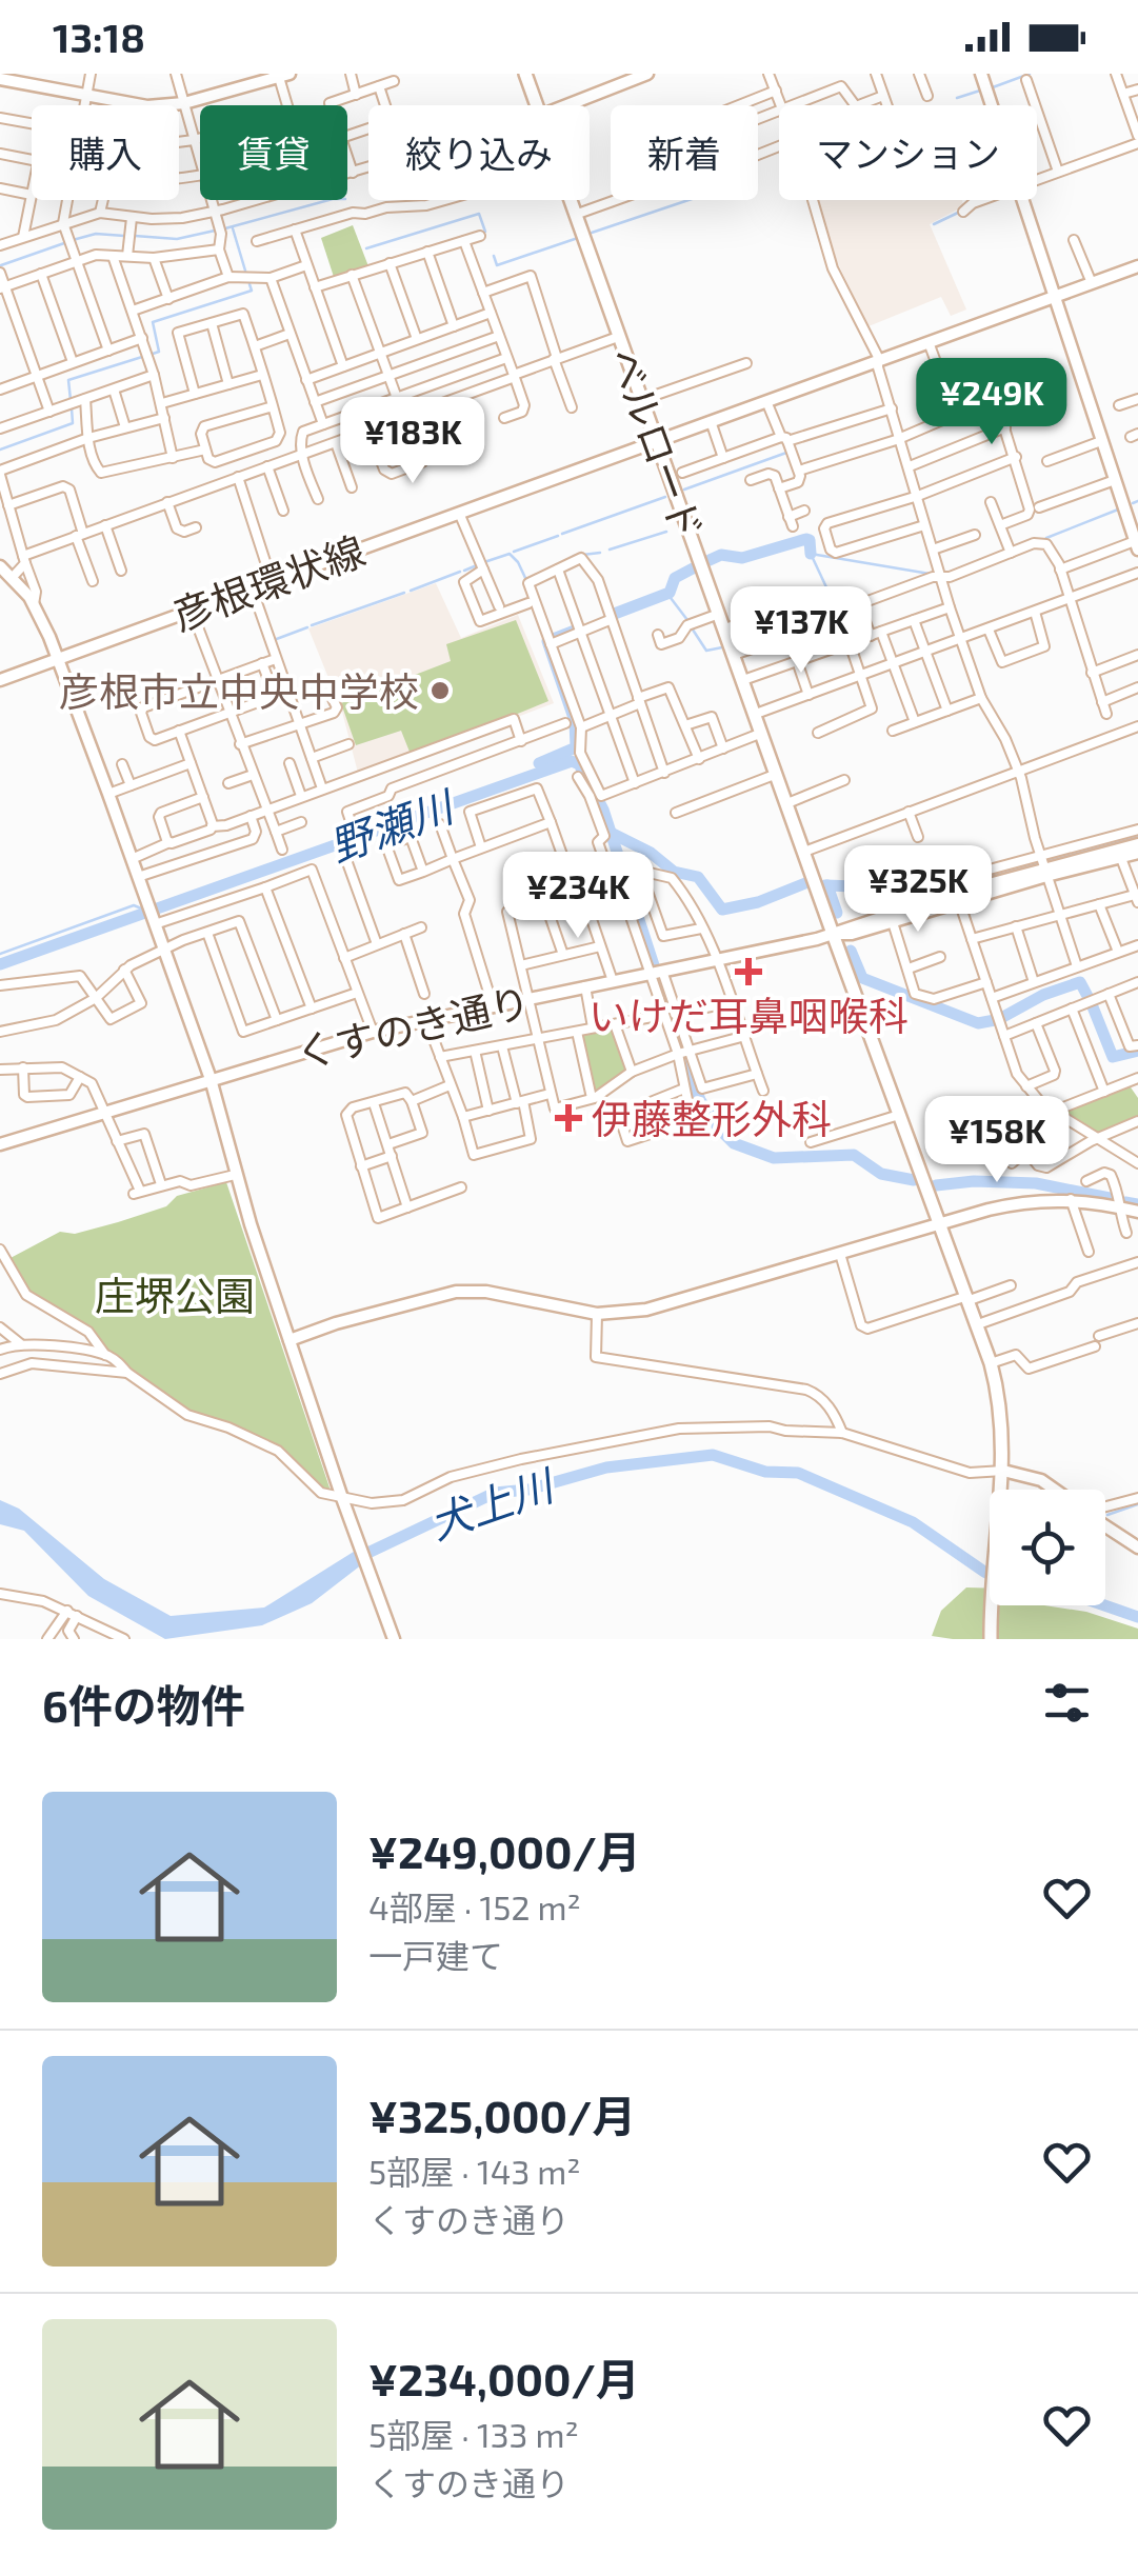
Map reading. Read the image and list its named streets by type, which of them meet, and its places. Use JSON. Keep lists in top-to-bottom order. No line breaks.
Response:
{"streets":{"main road":["ベルロード"],"street":["彦根環状線","くすのき通り"]},"crossings":[["ベルロード","彦根環状線"],["ベルロード","くすのき通り"]],"water":["野瀬川","犬上川"],"parks":["庄堺公園"],"places":{"other":["彦根市立中央中学校"],"health":["いけだ耳鼻咽喉科","伊藤整形外科"]},"page":{"status":"13:18","chip":["購入","賃貸","絞り込み","新着","マンション"],"price":["¥249K","¥183K","¥137K","¥325K","¥234K","¥158K"],"heading":"6件の物件","list":[{"name":"¥249,000/月","note":"4部屋 · 152 m² · 一戸建て"},{"name":"¥325,000/月","note":"5部屋 · 143 m² · くすのき通り"},{"name":"¥234,000/月","note":"5部屋 · 133 m² · くすのき通り"}]}}
